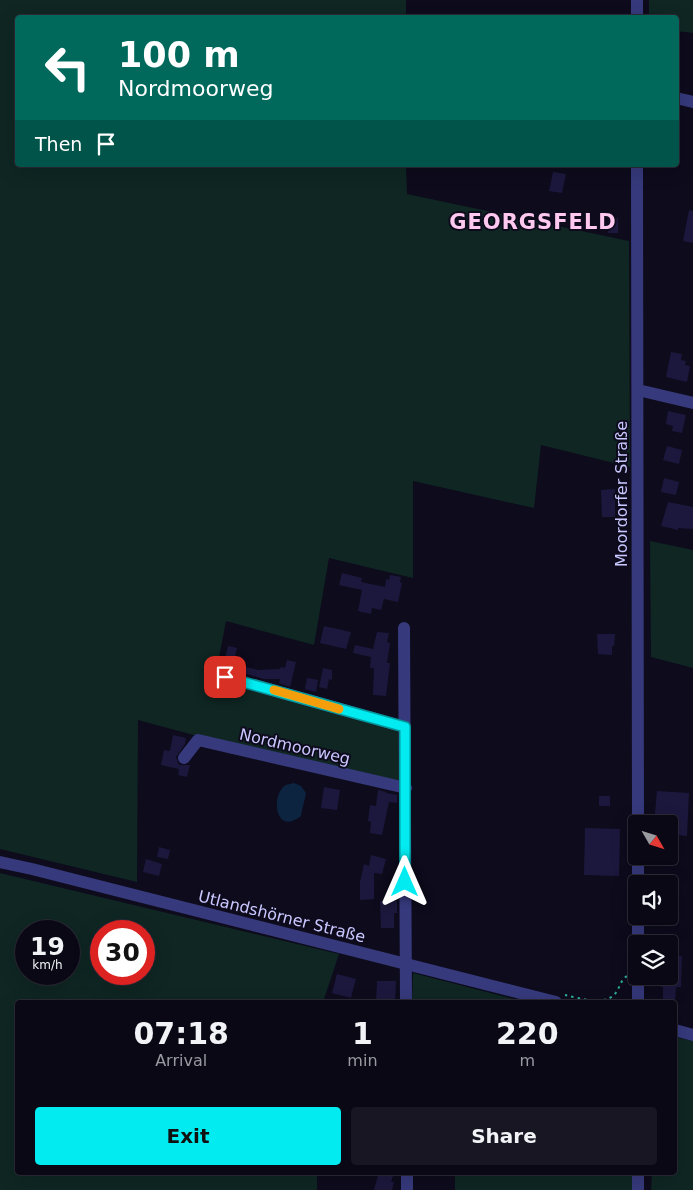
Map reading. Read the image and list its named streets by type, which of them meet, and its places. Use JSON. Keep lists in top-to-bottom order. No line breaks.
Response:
{"streets":{"street":["Moordorfer Straße","Nordmoorweg","Utlandshörner Straße"]},"districts":["GEORGSFELD"],"north":"bottom right","page":{"turn":["100 m","Nordmoorweg"],"then":"Then","speed":"19 km/h","limit":"30","eta":["07:18","Arrival","1","min","220","m"],"buttons":["Exit","Share"]}}
